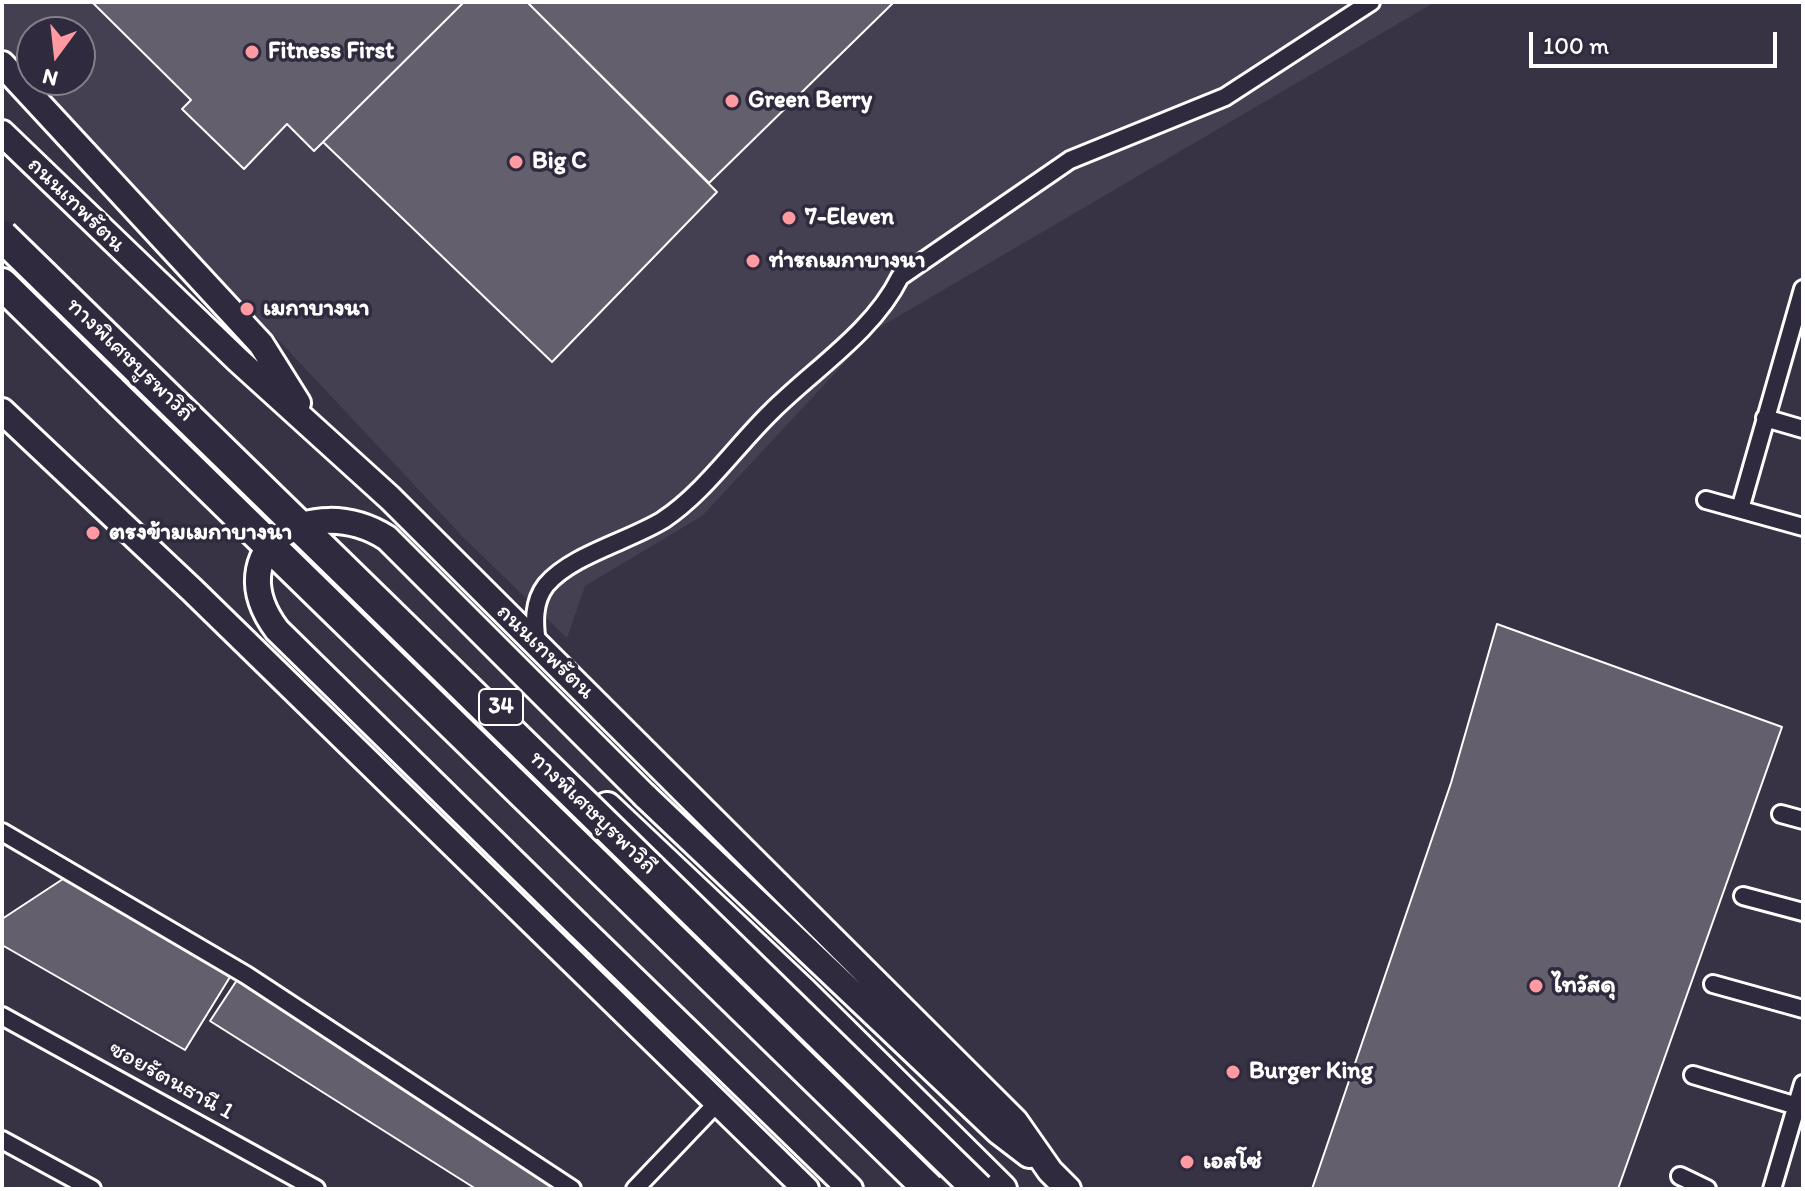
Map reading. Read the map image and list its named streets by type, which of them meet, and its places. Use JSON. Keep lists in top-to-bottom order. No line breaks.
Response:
{"streets":{"highway":["ทางพิเศษบูรพาวิถี","34"],"main road":["ถนนเทพรัตน"],"street":["ซอยรัตนธานี 1"]},"crossings":[["ทางพิเศษบูรพาวิถี","34"]],"places":["Fitness First","Green Berry","Big C","7-Eleven","ท่ารถเมกาบางนา","เมกาบางนา","ตรงข้ามเมกาบางนา","ไทวัสดุ","Burger King","เอสโซ่"],"scale_bar":"100 m","north":"bottom"}
